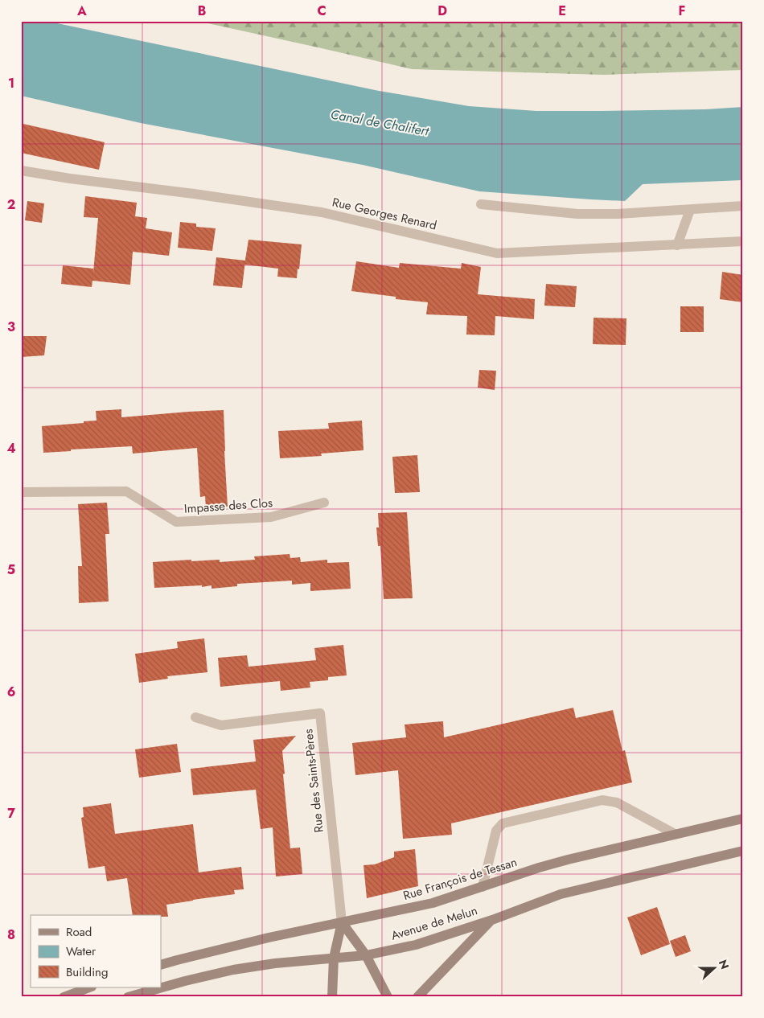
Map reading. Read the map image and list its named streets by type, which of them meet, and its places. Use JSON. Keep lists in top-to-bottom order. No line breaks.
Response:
{"streets":{"main road":["Rue François de Tessan","Avenue de Melun"],"street":["Rue Georges Renard","Impasse des Clos","Rue des Saints-Pères"]},"crossings":[["Rue des Saints-Pères","Rue François de Tessan"]],"water":["Canal de Chalifert"],"legend":["Road","Water","Building"],"north":"right","grid":{"columns":["A","B","C","D","E","F"],"rows":["1","2","3","4","5","6","7","8"]}}
